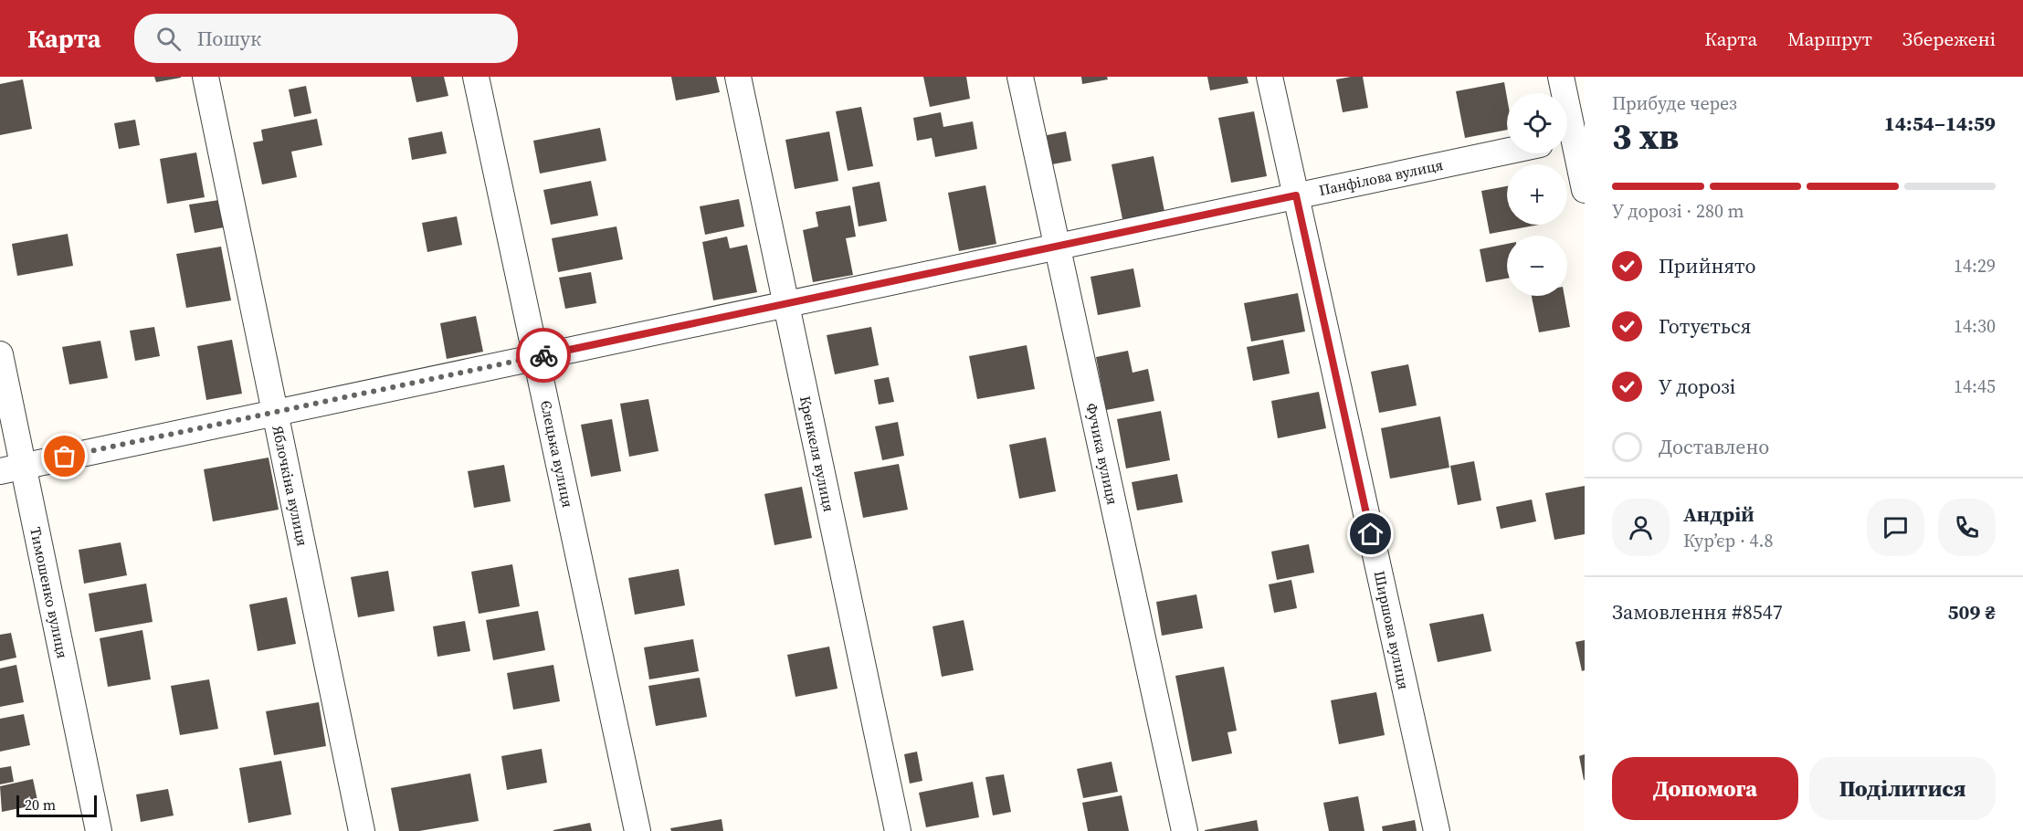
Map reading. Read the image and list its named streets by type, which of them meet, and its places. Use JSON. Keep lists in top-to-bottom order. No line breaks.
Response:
{"streets":{"street":["Панфілова вулиця","Єлецька вулиця","Кренкеля вулиця","Фучика вулиця","Яблочкіна вулиця","Тимошенко вулиця","Ширшова вулиця"]},"crossings":[["Панфілова вулиця","Єлецька вулиця"],["Панфілова вулиця","Кренкеля вулиця"],["Панфілова вулиця","Фучика вулиця"],["Панфілова вулиця","Яблочкіна вулиця"],["Панфілова вулиця","Тимошенко вулиця"],["Панфілова вулиця","Ширшова вулиця"]],"scale_bar":"20 m","page":{"header":"Карта","search":"Пошук","nav":["Карта","Маршрут","Збережені"],"heading":["3 хв","Прибуде через","14:54–14:59"],"panel":["Андрій","Кур’єр · 4.8","Замовлення #8547","509 ₴"],"map_buttons":["+","−"],"bar":"У дорозі · 280 m","list":[["Прийнято","14:29"],["Готується","14:30"],["У дорозі","14:45"],"Доставлено"],"buttons":["Допомога","Поділитися"],"scale":"20 m"}}
